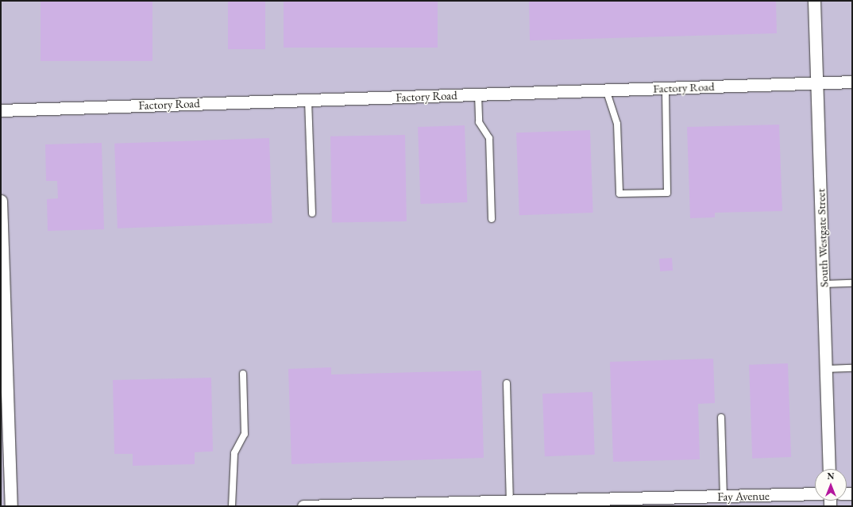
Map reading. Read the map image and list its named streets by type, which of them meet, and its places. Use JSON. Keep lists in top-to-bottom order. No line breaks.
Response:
{"streets":{"street":["Factory Road","South Westgate Street","Fay Avenue"]},"crossings":[["Factory Road","South Westgate Street"]],"north":"top"}
